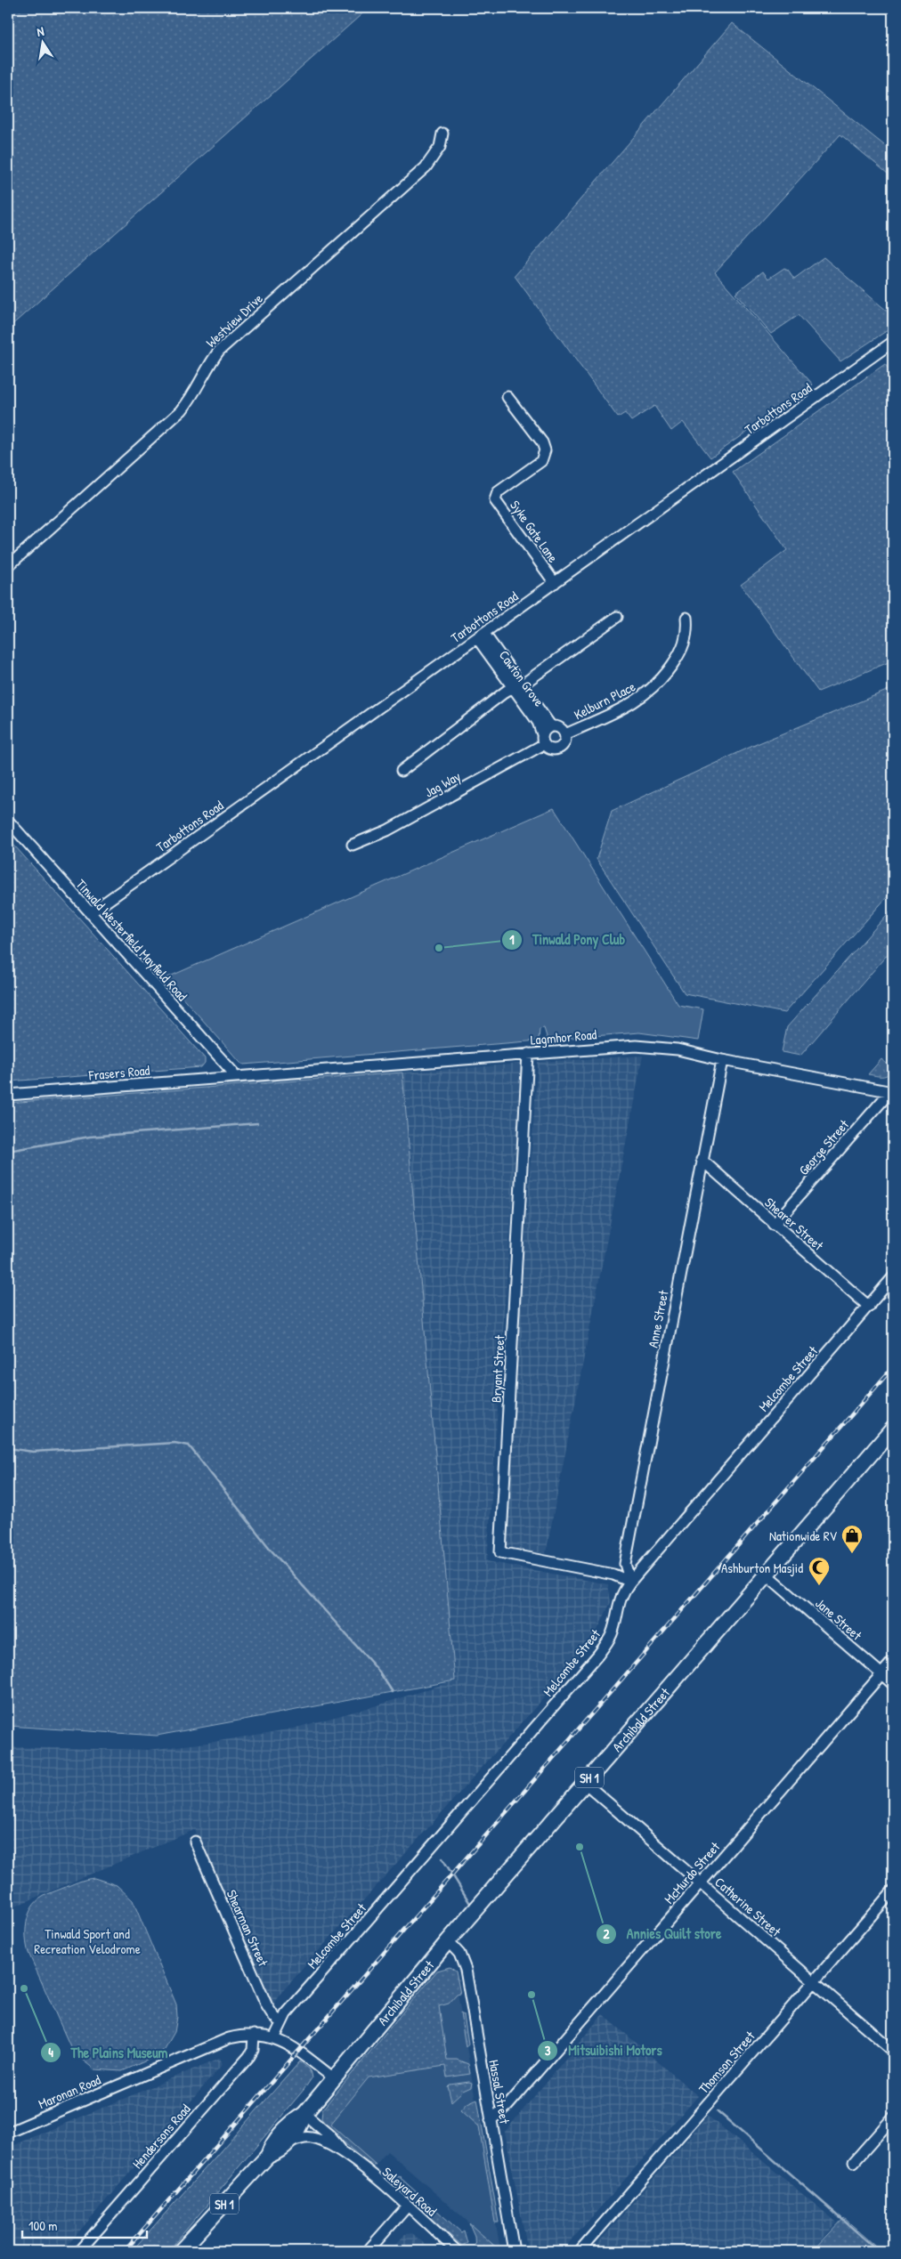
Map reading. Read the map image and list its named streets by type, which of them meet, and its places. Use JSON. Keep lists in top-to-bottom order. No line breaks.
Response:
{"streets":{"highway":["Archibald Street","SH 1"],"street":["Westview Drive","Tarbottons Road","Syke Gate Lane","Cawton Grove","Kelburn Place","Jag Way","Tinwald Westerfield Mayfield Road","Lagmhor Road","Frasers Road","George Street","Shearer Street","Anne Street","Bryant Street","Melcombe Street","Jane Street","McMurdo Street","Catherine Street","Shearman Street","Thomson Street","Maronan Road","Hassal Street","Hendersons Road","Saleyard Road"]},"crossings":[["Tarbottons Road","Syke Gate Lane"],["Tarbottons Road","Cawton Grove"],["Tarbottons Road","Tinwald Westerfield Mayfield Road"],["Cawton Grove","Kelburn Place"],["Cawton Grove","Jag Way"],["Kelburn Place","Jag Way"],["Tinwald Westerfield Mayfield Road","Lagmhor Road"],["Tinwald Westerfield Mayfield Road","Frasers Road"],["Lagmhor Road","Frasers Road"],["Lagmhor Road","George Street"],["Lagmhor Road","Anne Street"],["Lagmhor Road","Bryant Street"],["George Street","Shearer Street"],["Shearer Street","Anne Street"],["Shearer Street","Melcombe Street"],["Anne Street","Bryant Street"],["Anne Street","Melcombe Street"],["Bryant Street","Melcombe Street"],["Melcombe Street","Shearman Street"],["Melcombe Street","Maronan Road"],["Jane Street","Archibald Street"],["Jane Street","McMurdo Street"],["Archibald Street","SH 1"],["Archibald Street","Catherine Street"],["Archibald Street","Maronan Road"],["Archibald Street","Hassal Street"],["Archibald Street","Saleyard Road"],["McMurdo Street","Catherine Street"],["McMurdo Street","Hassal Street"],["Catherine Street","Thomson Street"],["Maronan Road","Hendersons Road"]],"parks":["Tinwald Sport and Recreation Velodrome"],"places":{"other":["Tinwald Pony Club","Annies Quilt store","The Plains Museum","Mitsuibishi Motors"],"shop":["Nationwide RV"],"mosque":["Ashburton Masjid"]},"scale_bar":"100 m","north":"top"}
